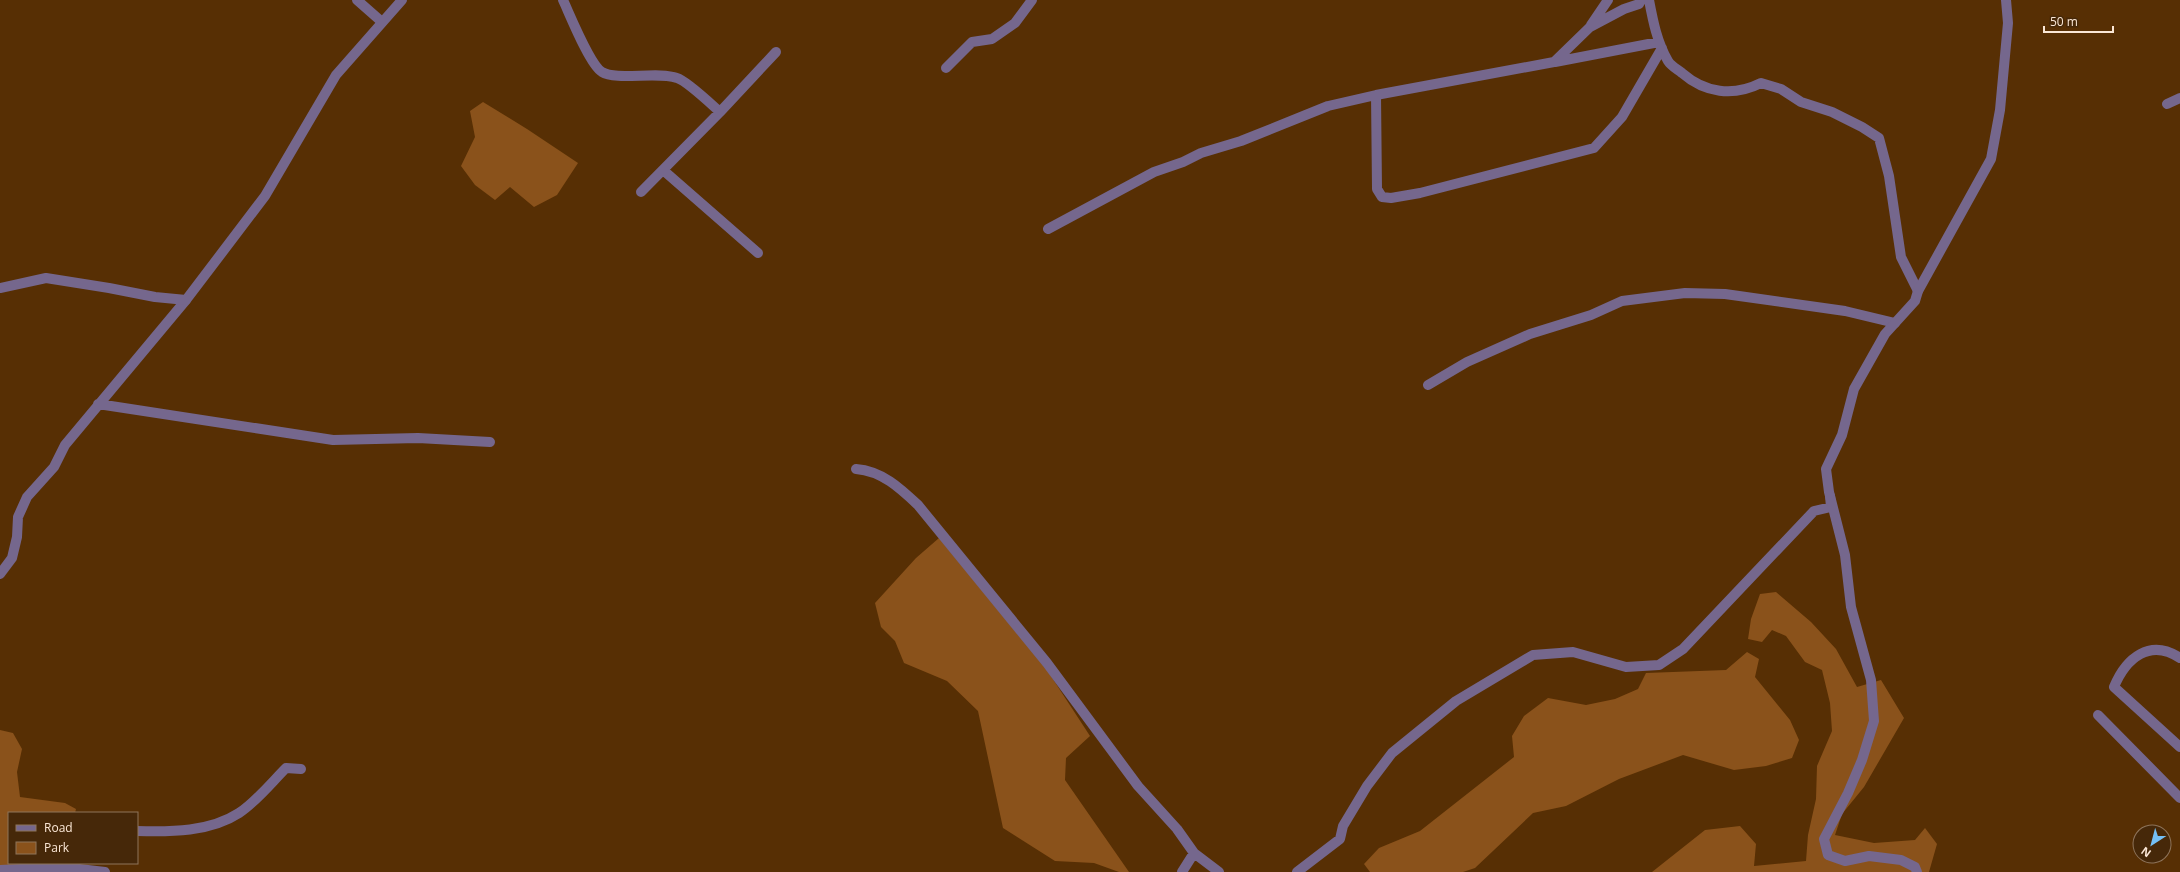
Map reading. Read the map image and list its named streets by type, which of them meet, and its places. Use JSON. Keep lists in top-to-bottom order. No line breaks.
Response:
{"legend":["Road","Park"],"scale_bar":"50 m","north":"bottom left"}
